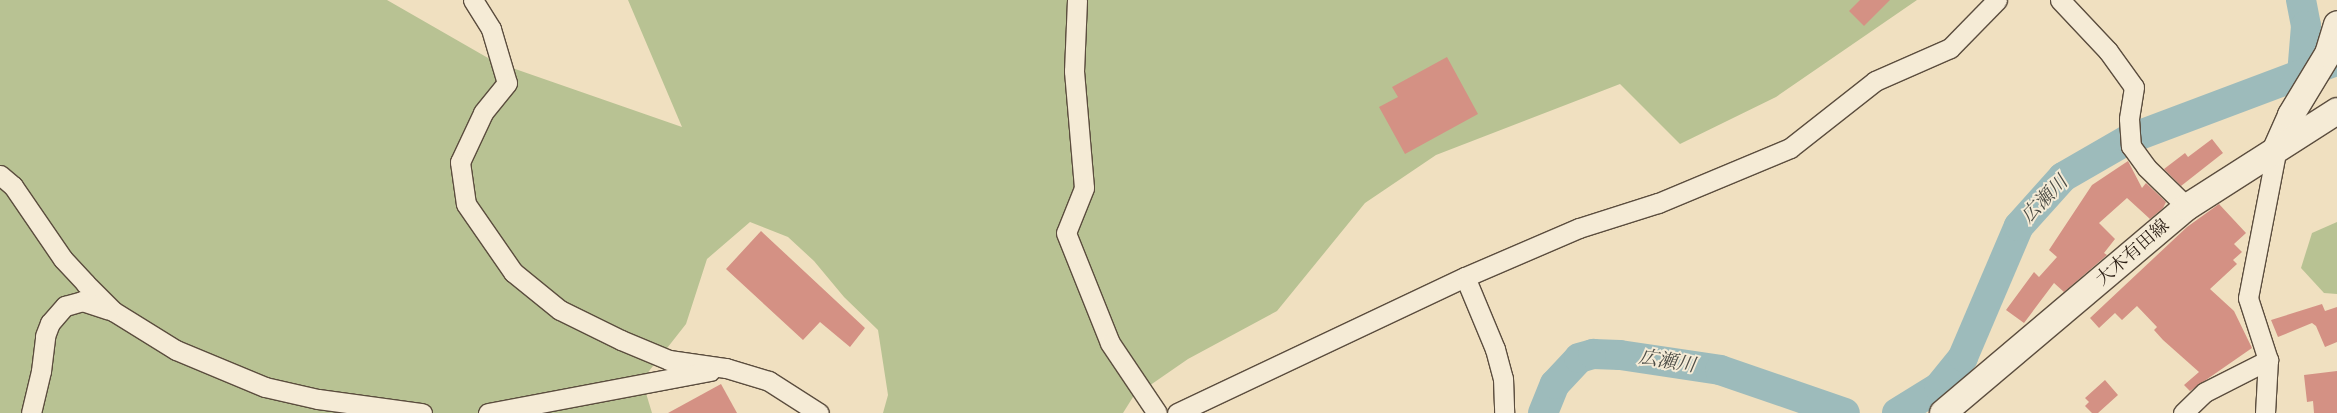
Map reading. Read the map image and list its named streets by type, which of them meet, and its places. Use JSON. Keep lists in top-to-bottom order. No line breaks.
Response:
{"streets":{"main road":["大木有田線"]},"water":["広瀬川"]}
